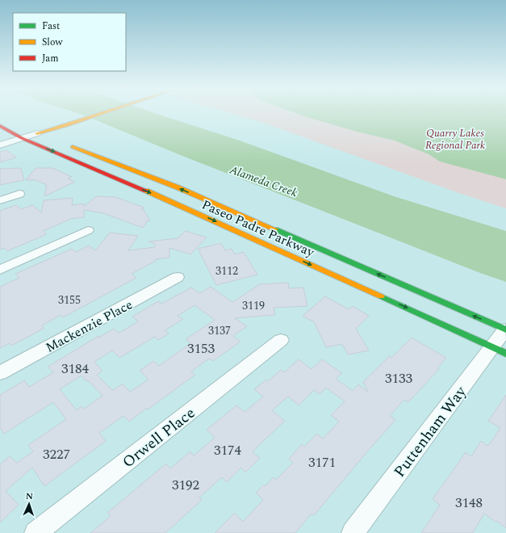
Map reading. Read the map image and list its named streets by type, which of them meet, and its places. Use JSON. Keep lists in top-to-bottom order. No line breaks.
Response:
{"streets":{"main road":["Paseo Padre Parkway"],"street":["Mackenzie Place","Puttenham Way","Orwell Place"]},"crossings":[["Paseo Padre Parkway","Puttenham Way"]],"water":["Alameda Creek"],"parks":["Quarry Lakes Regional Park"],"house_numbers":["3112","3155","3119","3137","3153","3184","3133","3174","3227","3171","3192","3148"],"legend":["Fast","Slow","Jam"],"north":"top"}
